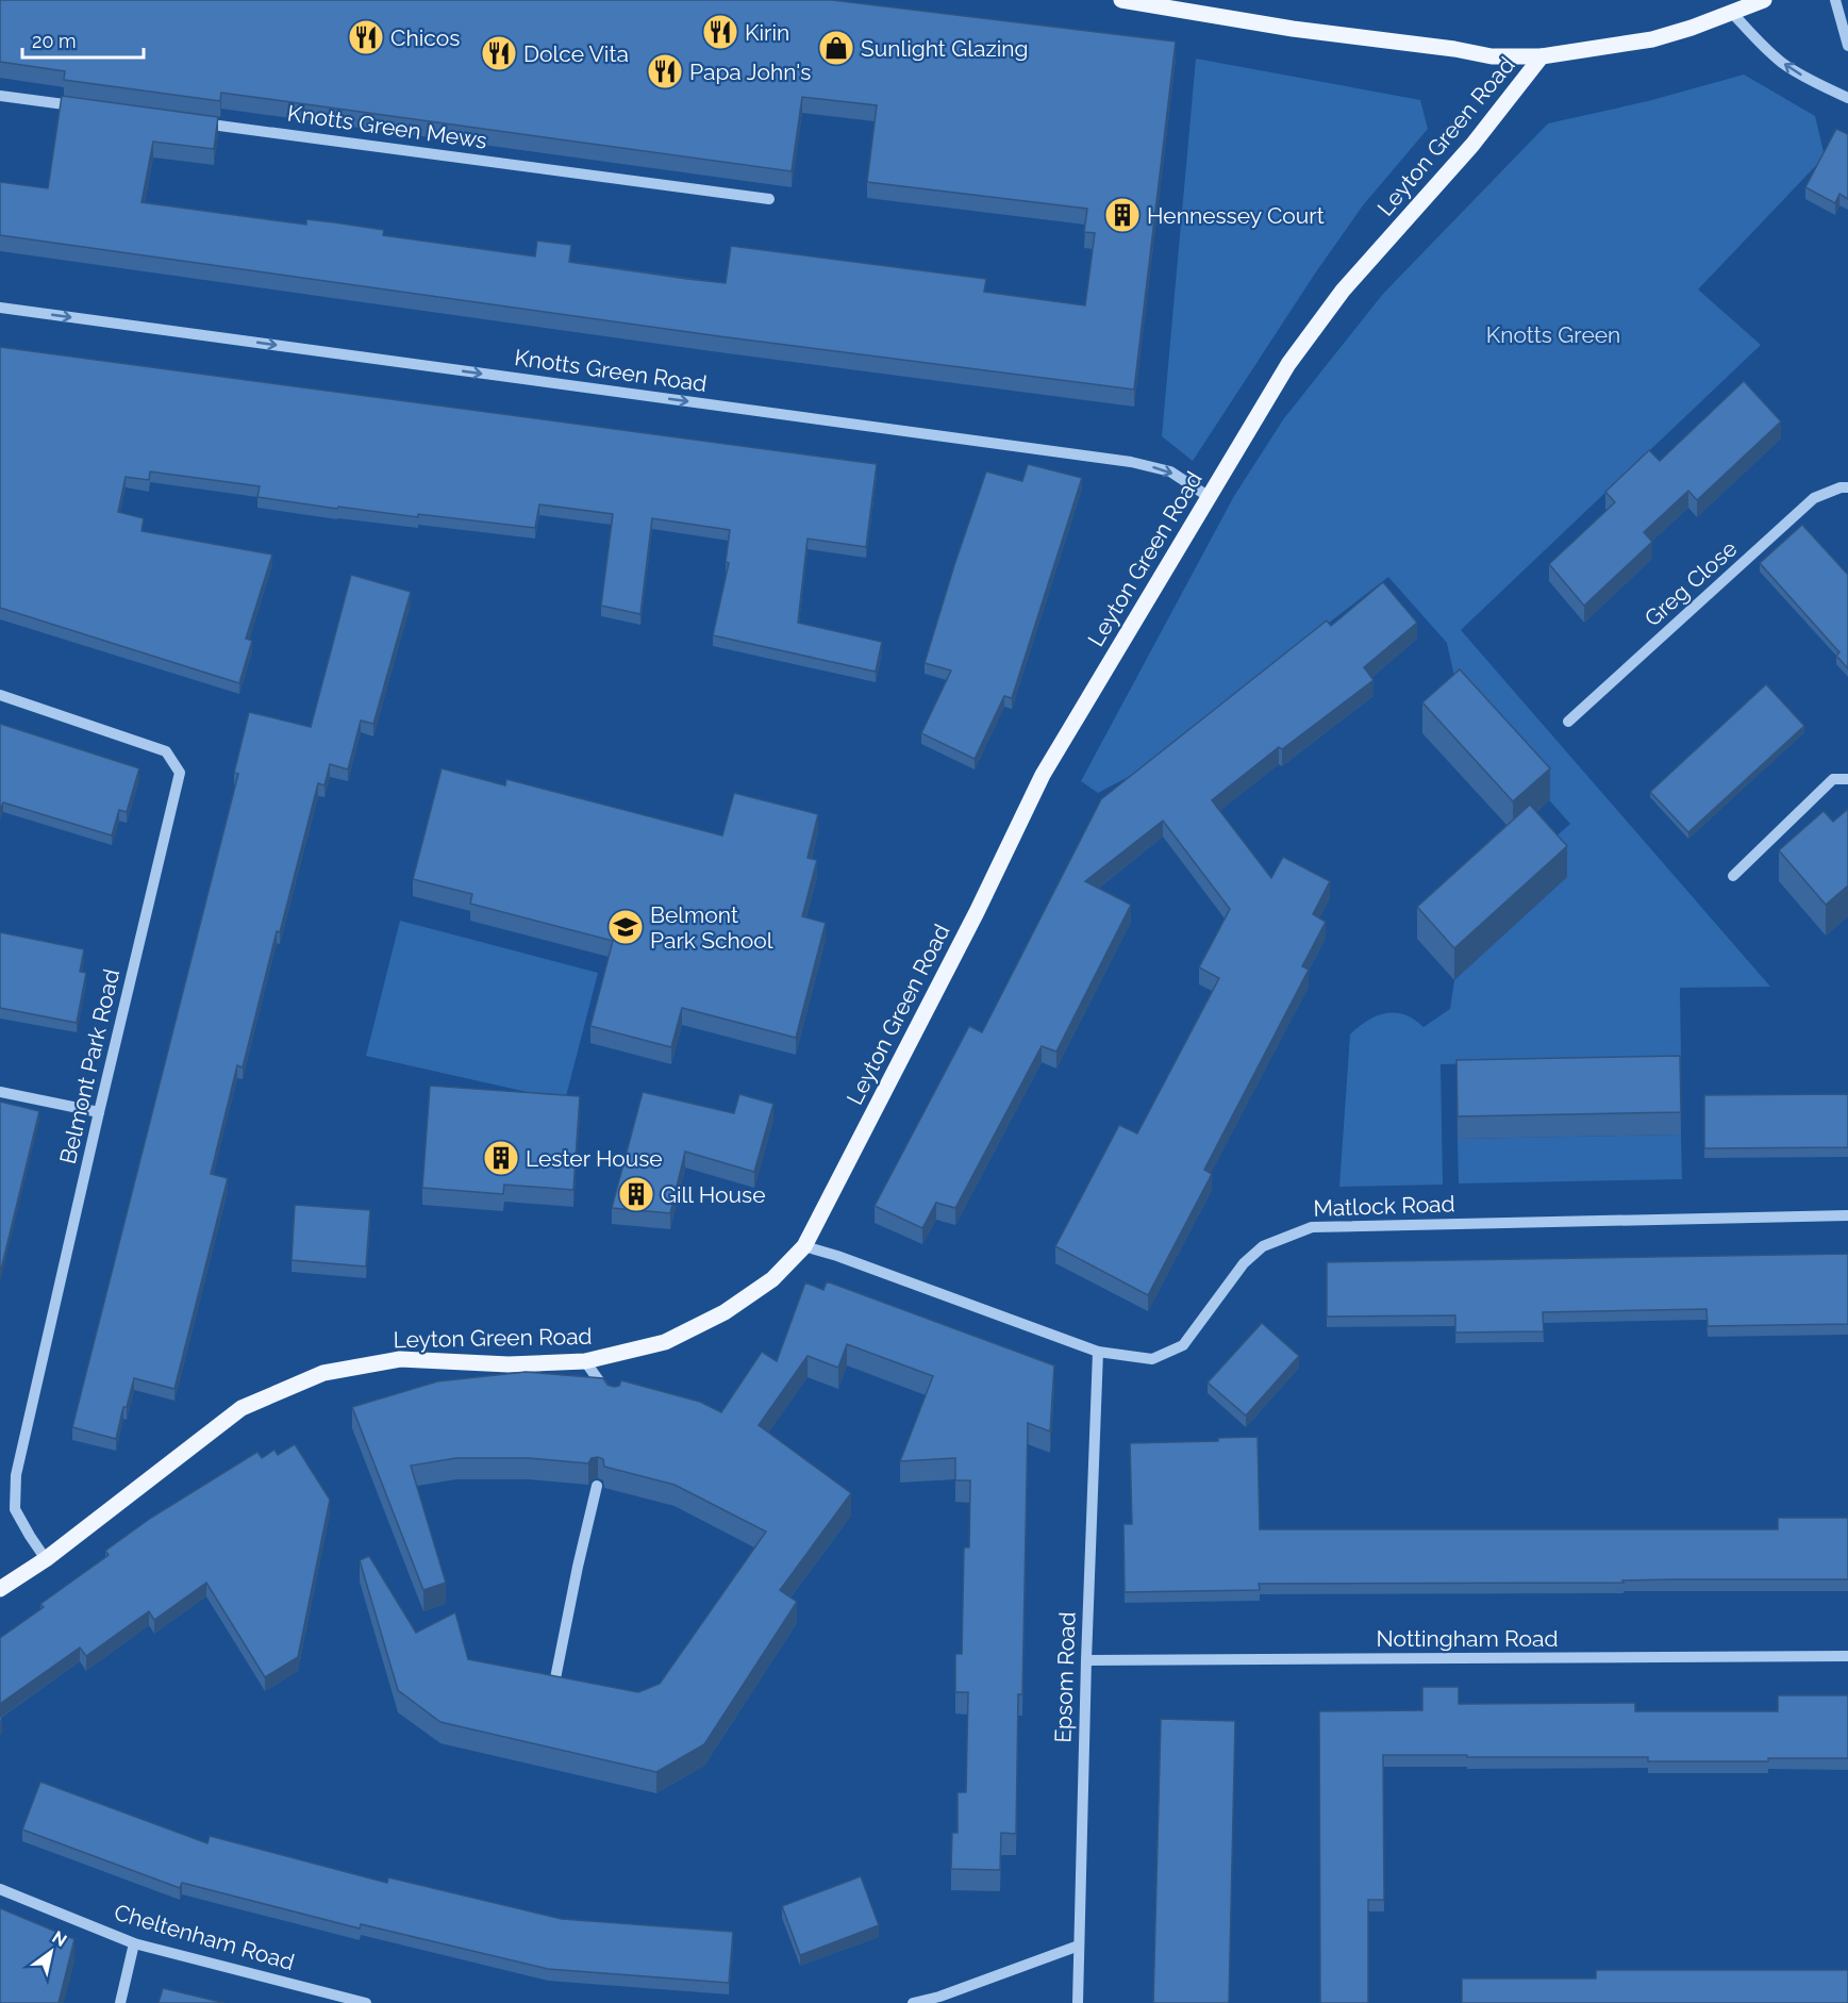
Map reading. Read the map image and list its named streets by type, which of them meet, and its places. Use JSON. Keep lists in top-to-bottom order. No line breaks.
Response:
{"streets":{"main road":["Leyton Green Road"],"street":["Knotts Green Mews","Knotts Green Road","Greg Close","Belmont Park Road","Matlock Road","Nottingham Road","Epsom Road","Cheltenham Road"]},"crossings":[["Leyton Green Road","Knotts Green Road"],["Leyton Green Road","Belmont Park Road"],["Leyton Green Road","Matlock Road"],["Matlock Road","Epsom Road"],["Nottingham Road","Epsom Road"]],"one_way":["Knotts Green Road"],"parks":["Knotts Green"],"places":{"restaurant":["Kirin","Chicos","Dolce Vita","Papa John's"],"shop":["Sunlight Glazing"],"building":["Hennessey Court","Lester House","Gill House"],"school or university":["Belmont Park School"]},"scale_bar":"20 m","north":"top right"}
